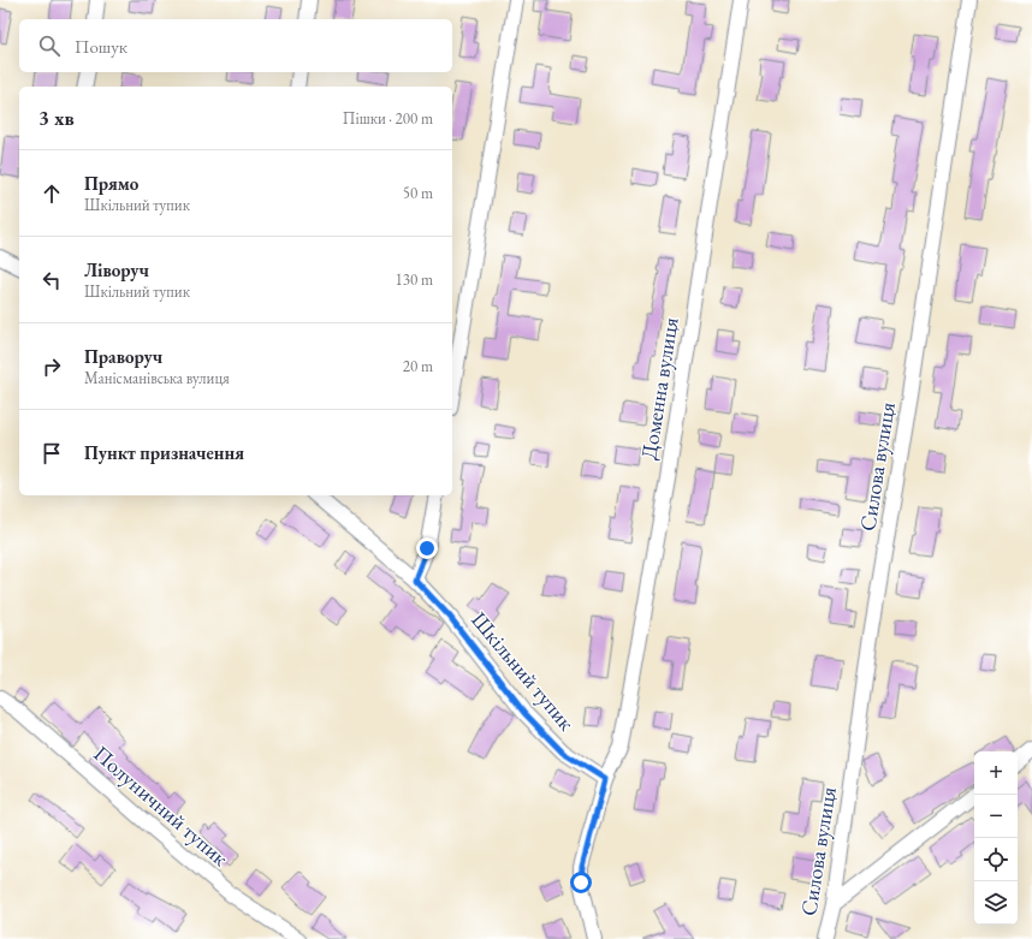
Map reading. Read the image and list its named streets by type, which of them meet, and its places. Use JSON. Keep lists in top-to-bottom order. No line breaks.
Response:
{"streets":{"street":["Доменна вулиця","Силова вулиця","Шкільний тупик","Полуничний тупик"]},"crossings":[["Доменна вулиця","Шкільний тупик"]],"page":{"search":"Пошук","heading":["3 хв","Пішки · 200 m"],"list":[["Прямо","Шкільний тупик","50 m"],["Ліворуч","Шкільний тупик","130 m"],["Праворуч","Манісманівська вулиця","20 m"],"Пункт призначення"],"map_buttons":["+","−"]}}
